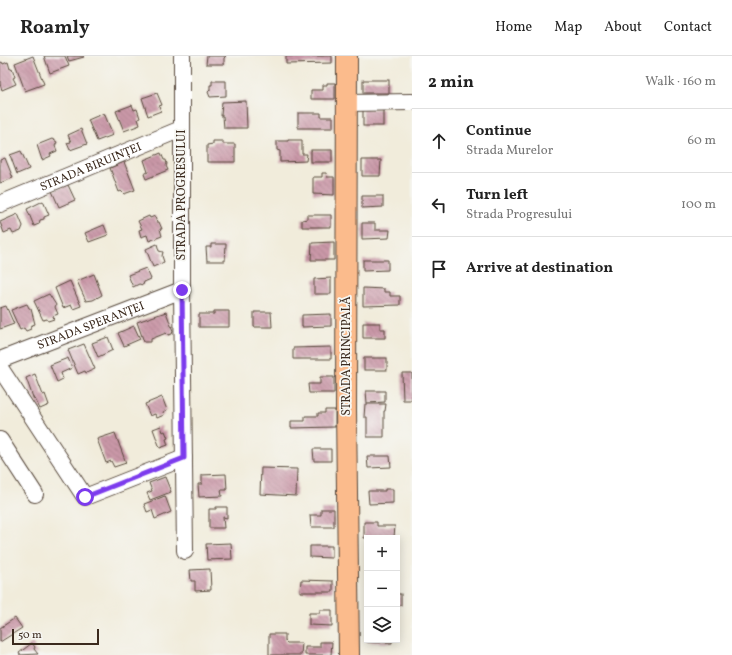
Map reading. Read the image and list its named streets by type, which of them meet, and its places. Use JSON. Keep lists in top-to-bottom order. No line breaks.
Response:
{"streets":{"main road":["STRADA PRINCIPALĂ"],"street":["STRADA BIRUINȚEI","STRADA PROGRESULUI","STRADA SPERANȚEI"]},"crossings":[["STRADA BIRUINȚEI","STRADA PROGRESULUI"],["STRADA PROGRESULUI","STRADA SPERANȚEI"]],"scale_bar":"50 m","page":{"header":"Roamly","nav":["Home","Map","About","Contact"],"heading":["2 min","Walk · 160 m"],"list":[["Continue","Strada Murelor","60 m"],["Turn left","Strada Progresului","100 m"],"Arrive at destination"],"map_buttons":["+","−"],"scale":"50 m"}}
